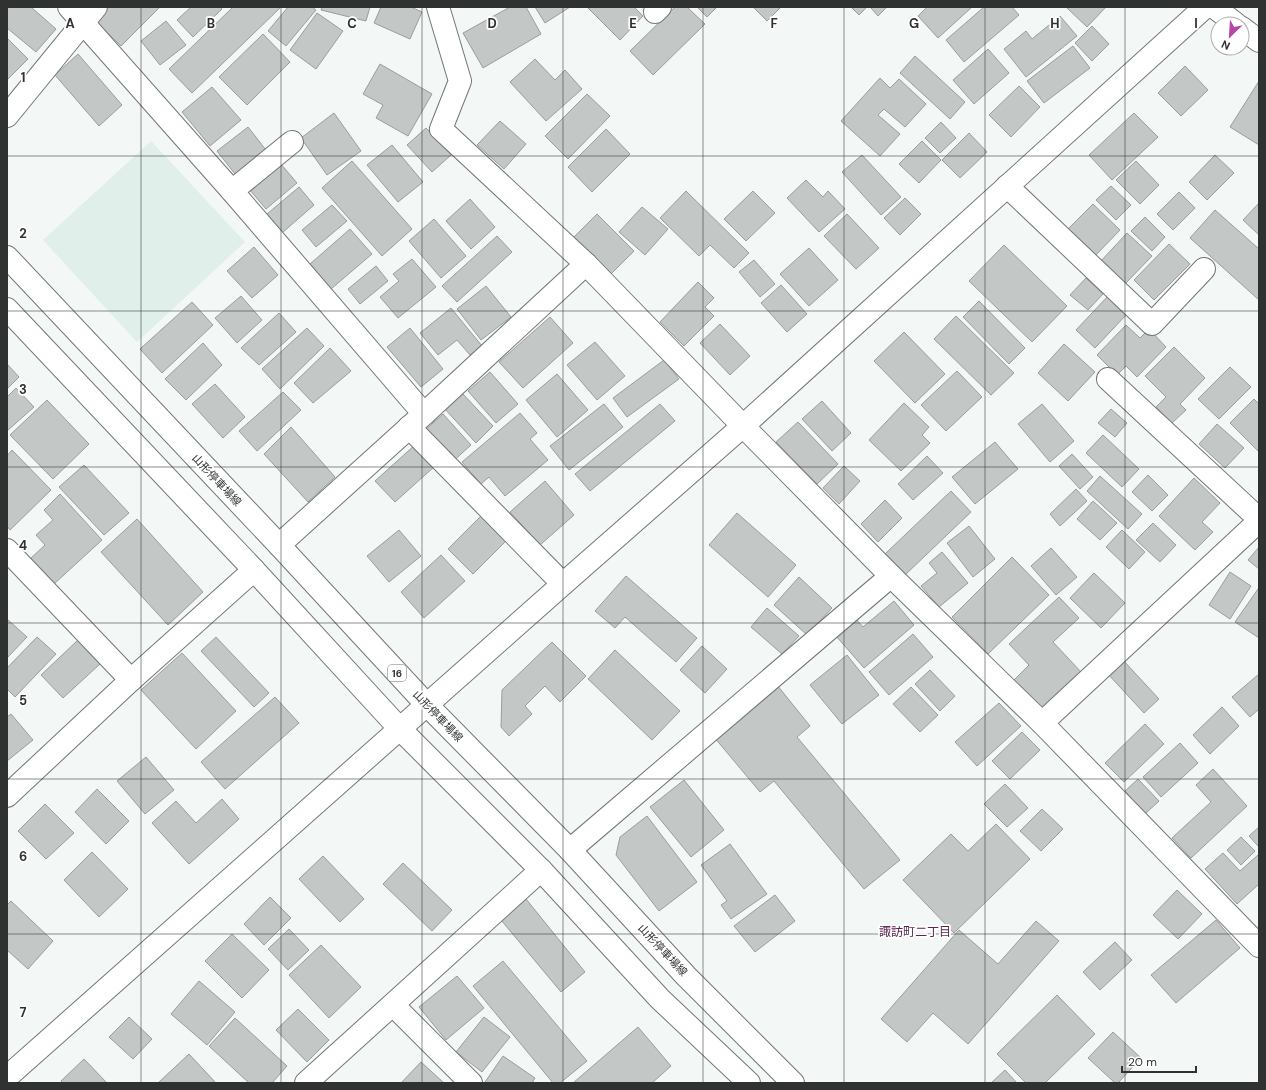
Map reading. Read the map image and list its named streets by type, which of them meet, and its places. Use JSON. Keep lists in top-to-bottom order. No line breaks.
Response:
{"streets":{"main road":["山形停車場線","16"]},"districts":["諏訪町二丁目"],"scale_bar":"20 m","north":"bottom left","grid":{"columns":["A","B","C","D","E","F","G","H","I"],"rows":["1","2","3","4","5","6","7"]}}
